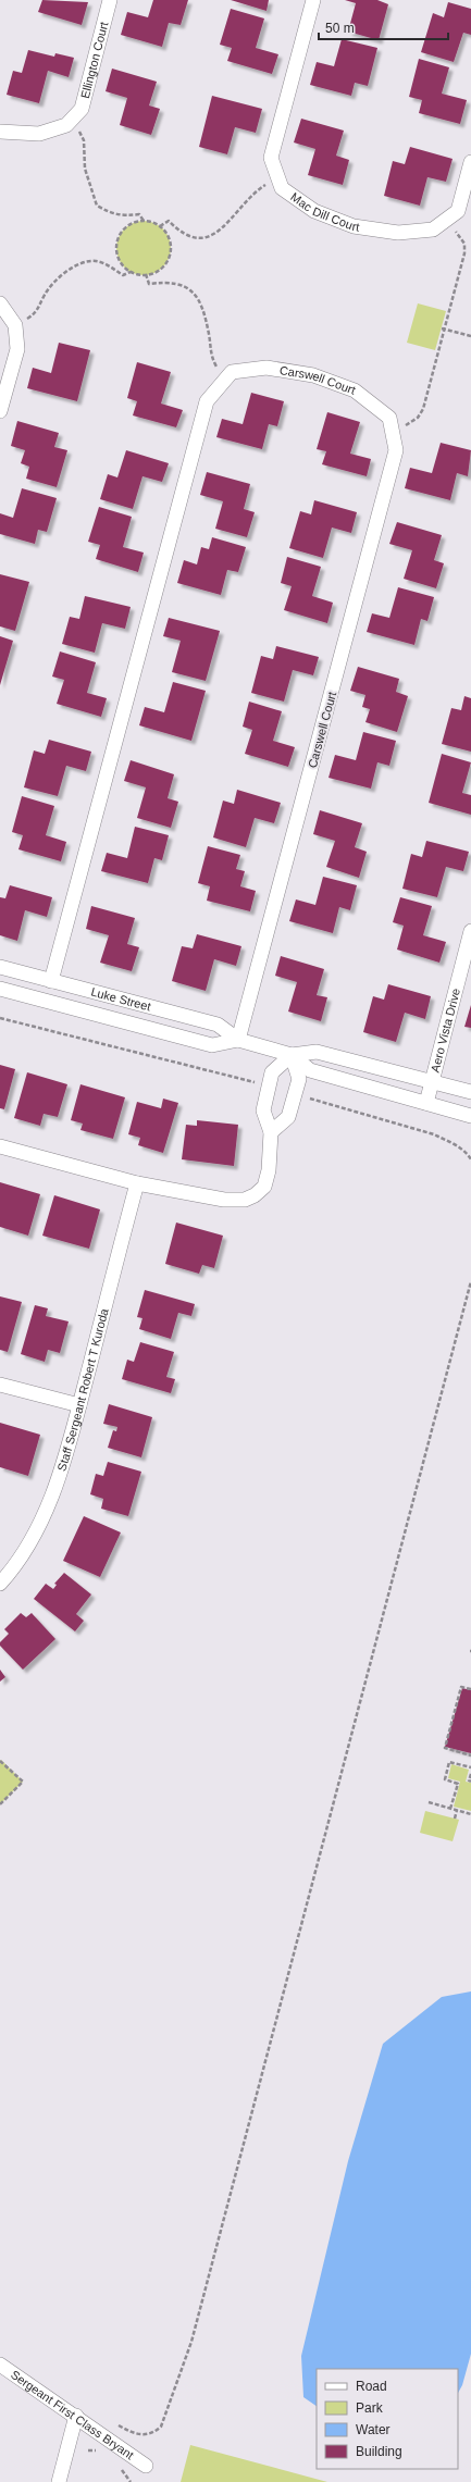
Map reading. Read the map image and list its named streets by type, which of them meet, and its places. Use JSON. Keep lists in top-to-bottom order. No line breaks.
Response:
{"streets":{"street":["Ellington Court","Mac Dill Court","Carswell Court","Luke Street","Aero Vista Drive","Staff Sergeant Robert T Kuroda","Sergeant First Class Bryant"]},"crossings":[["Carswell Court","Luke Street"],["Luke Street","Aero Vista Drive"]],"legend":["Road","Park","Water","Building"],"scale_bar":"50 m"}
